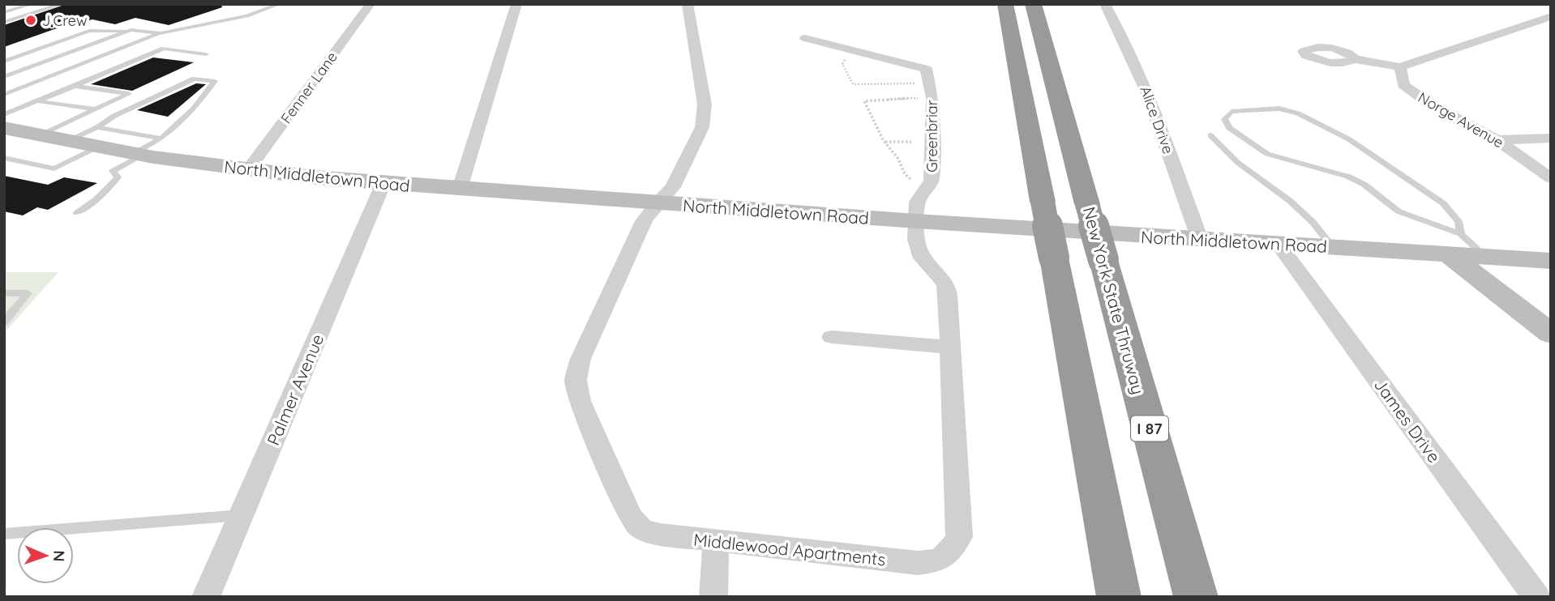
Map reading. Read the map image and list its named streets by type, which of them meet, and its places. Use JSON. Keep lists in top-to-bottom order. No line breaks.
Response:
{"streets":{"highway":["New York State Thruway","I 87"],"street":["Fenner Lane","Alice Drive","Norge Avenue","Greenbriar","North Middletown Road","Palmer Avenue","James Drive","Middlewood Apartments"]},"crossings":[["Fenner Lane","North Middletown Road"],["Alice Drive","North Middletown Road"],["Greenbriar","North Middletown Road"],["Greenbriar","Middlewood Apartments"],["North Middletown Road","Palmer Avenue"],["North Middletown Road","James Drive"],["North Middletown Road","Middlewood Apartments"]],"places":["J.Crew"],"north":"right"}
